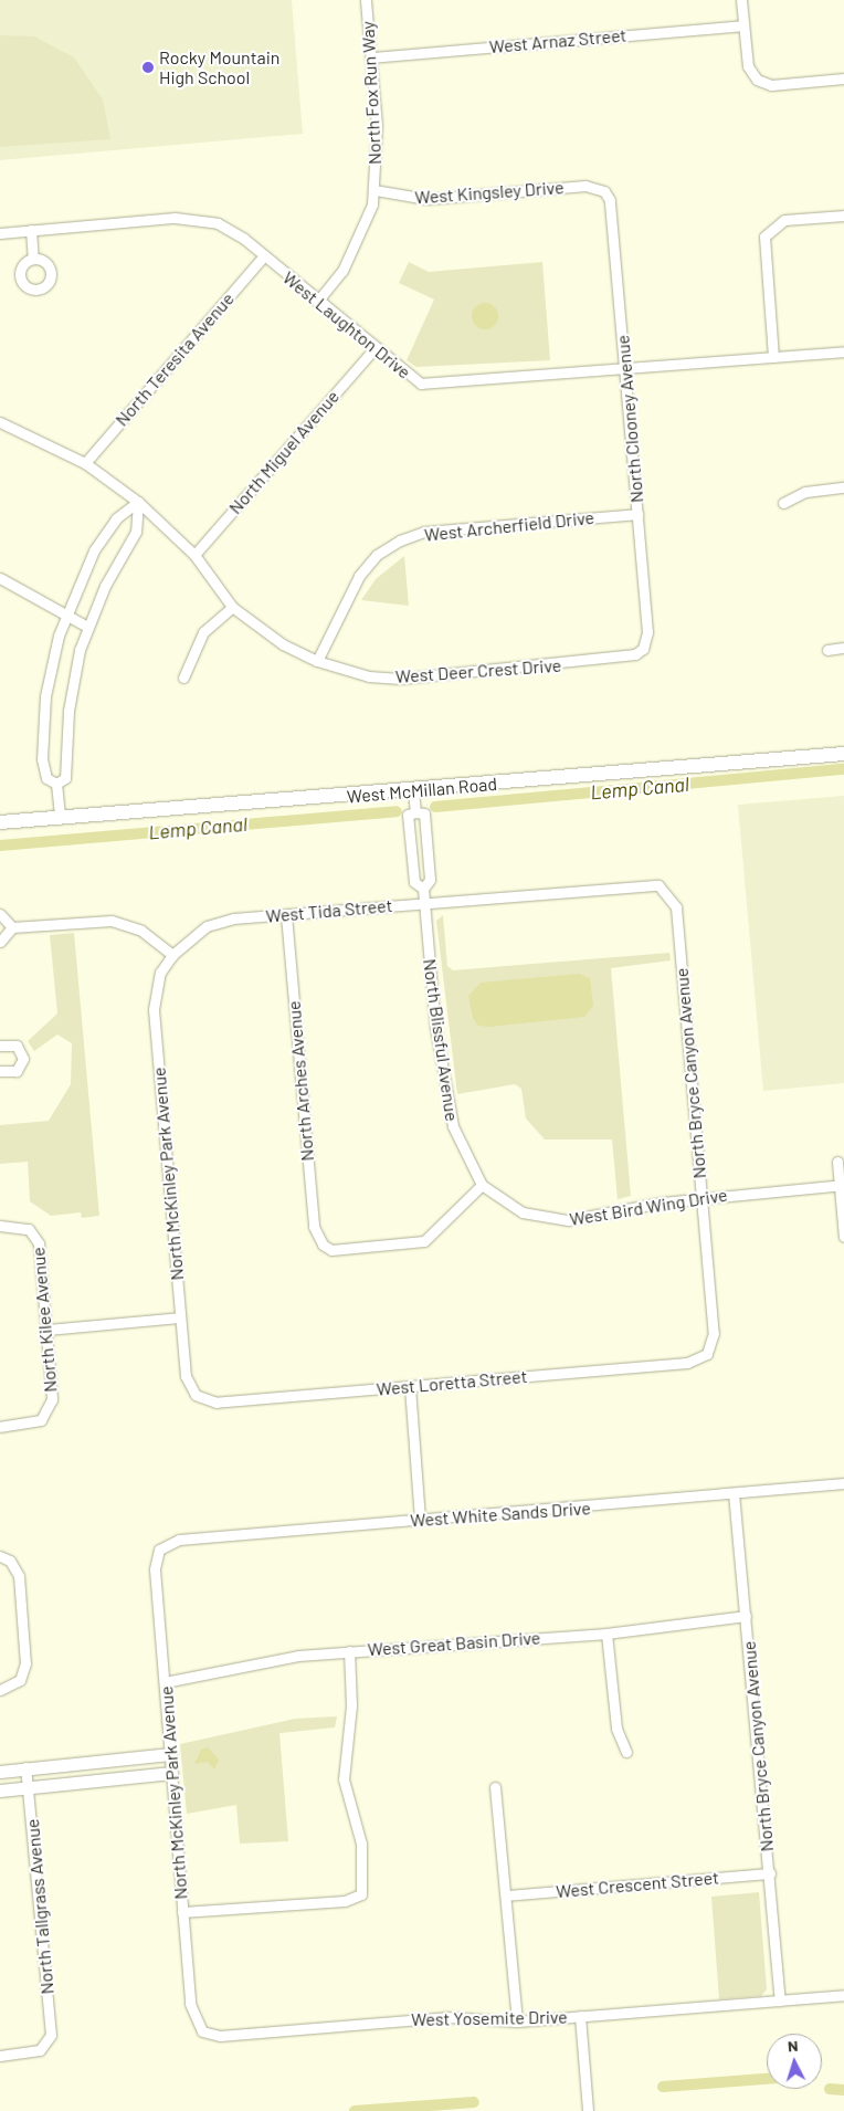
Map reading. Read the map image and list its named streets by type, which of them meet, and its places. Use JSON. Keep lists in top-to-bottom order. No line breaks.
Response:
{"streets":{"main road":["West McMillan Road"],"street":["West Arnaz Street","North Fox Run Way","West Kingsley Drive","West Laughton Drive","North Teresita Avenue","North Clooney Avenue","North Miguel Avenue","West Archerfield Drive","West Deer Crest Drive","West Tida Street","North Blissful Avenue","North Bryce Canyon Avenue","North Arches Avenue","North McKinley Park Avenue","West Bird Wing Drive","North Kilee Avenue","West Loretta Street","West White Sands Drive","West Great Basin Drive","West Crescent Street","North Tallgrass Avenue","West Yosemite Drive"]},"crossings":[["West Arnaz Street","North Fox Run Way"],["North Fox Run Way","West Kingsley Drive"],["North Fox Run Way","West Laughton Drive"],["West Kingsley Drive","North Clooney Avenue"],["West Laughton Drive","North Teresita Avenue"],["West Laughton Drive","North Clooney Avenue"],["West Laughton Drive","North Miguel Avenue"],["North Teresita Avenue","West Deer Crest Drive"],["North Clooney Avenue","West Archerfield Drive"],["North Clooney Avenue","West Deer Crest Drive"],["North Miguel Avenue","West Deer Crest Drive"],["West Archerfield Drive","West Deer Crest Drive"],["West McMillan Road","North Blissful Avenue"],["West Tida Street","North Blissful Avenue"],["West Tida Street","North Bryce Canyon Avenue"],["West Tida Street","North Arches Avenue"],["West Tida Street","North McKinley Park Avenue"],["North Blissful Avenue","North Arches Avenue"],["North Blissful Avenue","West Bird Wing Drive"],["North Bryce Canyon Avenue","West Bird Wing Drive"],["North Bryce Canyon Avenue","West Loretta Street"],["North Bryce Canyon Avenue","West White Sands Drive"],["North Bryce Canyon Avenue","West Great Basin Drive"],["North Bryce Canyon Avenue","West Crescent Street"],["North Bryce Canyon Avenue","West Yosemite Drive"],["North Arches Avenue","West Bird Wing Drive"],["North McKinley Park Avenue","West Loretta Street"],["North McKinley Park Avenue","West White Sands Drive"],["North McKinley Park Avenue","West Great Basin Drive"],["North McKinley Park Avenue","West Yosemite Drive"]],"water":["Lemp Canal"],"places":["Rocky Mountain High School"],"north":"top"}
